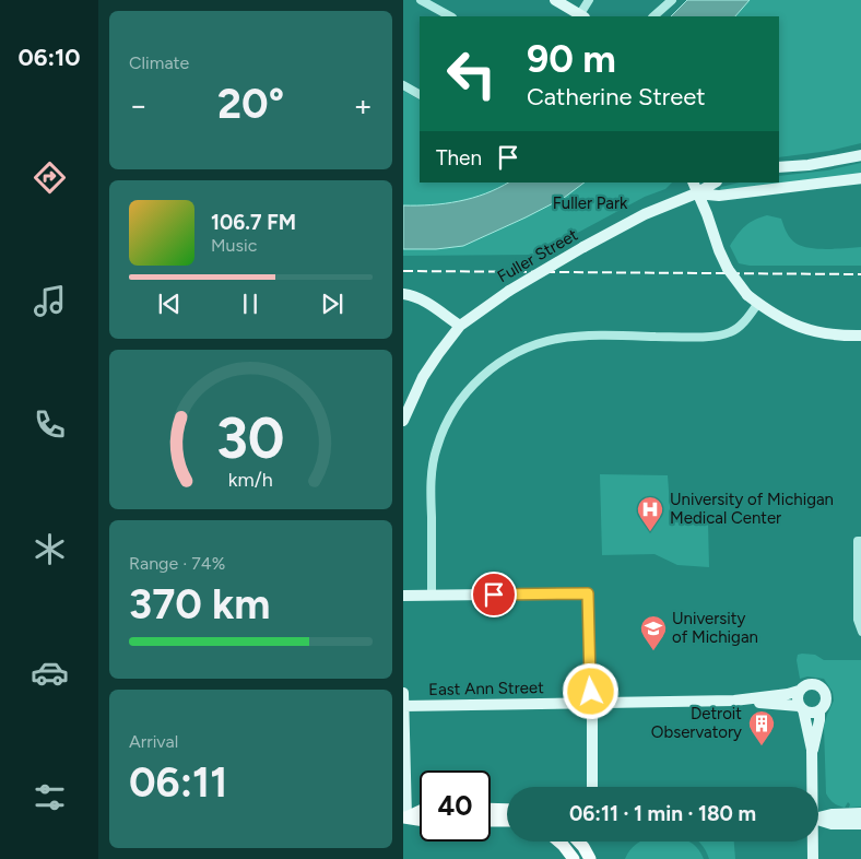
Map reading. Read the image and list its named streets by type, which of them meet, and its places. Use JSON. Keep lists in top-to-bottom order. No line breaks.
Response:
{"streets":{"street":["Fuller Street","East Ann Street"]},"parks":["Fuller Park"],"places":{"hospital":["University of Michigan Medical Center"],"school or university":["University of Michigan"],"building":["Detroit Observatory"]},"page":{"tabs":"06:10","tile":["Climate",["Range · 74%","370 km"],["Arrival","06:11"]],"turn":["90 m","Catherine Street"],"heat":["−","20°","+"],"then":"Then","song":["106.7 FM","Music"],"limit":"40","trip":"06:11 · 1 min · 180 m","gauge":["30","km/h"]}}
